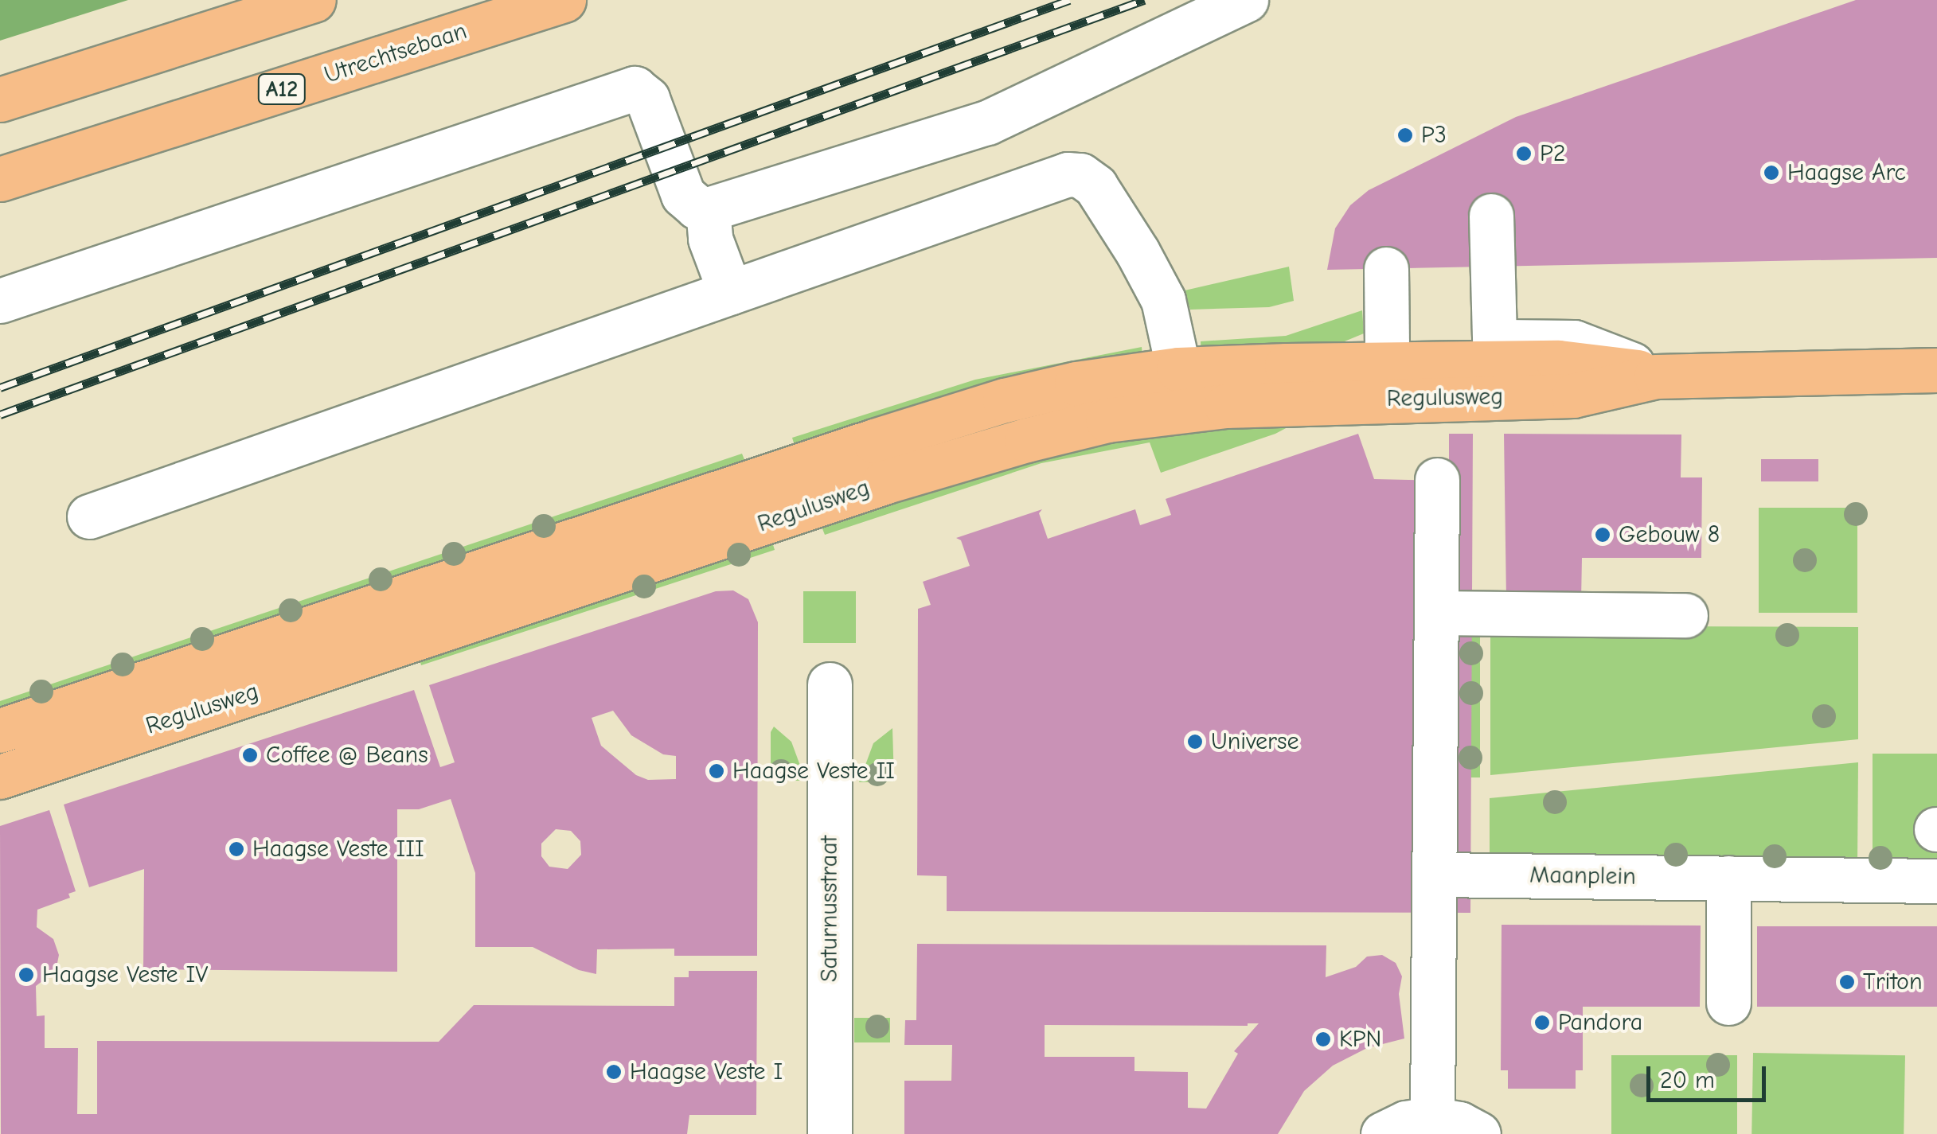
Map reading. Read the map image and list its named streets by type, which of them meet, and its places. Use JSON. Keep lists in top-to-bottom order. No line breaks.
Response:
{"streets":{"main road":["Utrechtsebaan","A12","Regulusweg"],"street":["Maanplein","Saturnusstraat"]},"places":["P3","P2","Haagse Arc","Gebouw 8","Universe","Coffee @ Beans","Haagse Veste II","Haagse Veste III","Haagse Veste IV","Triton","Pandora","KPN","Haagse Veste I"],"scale_bar":"20 m"}
